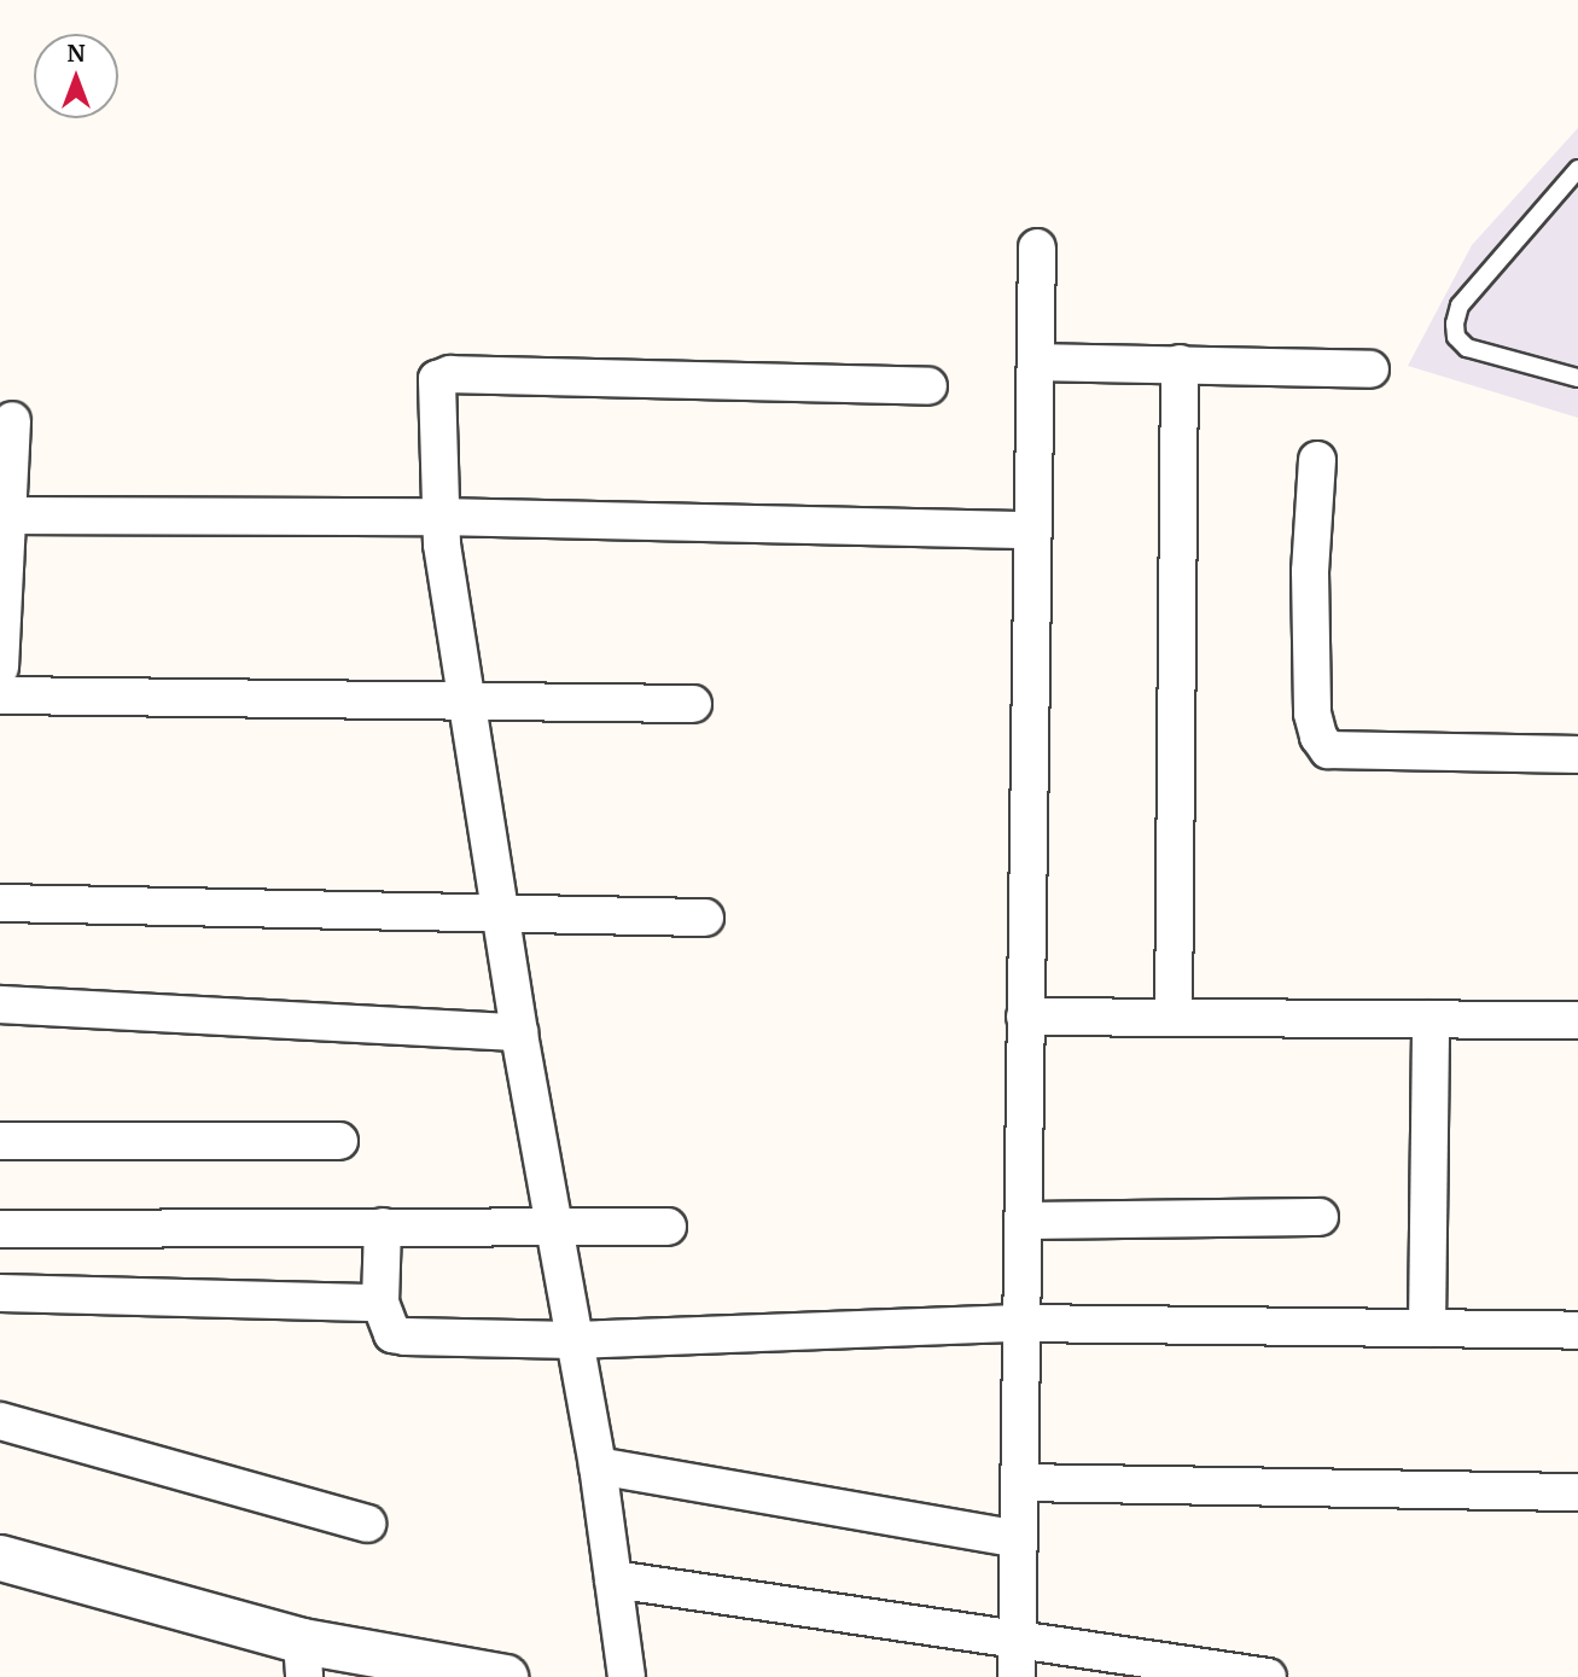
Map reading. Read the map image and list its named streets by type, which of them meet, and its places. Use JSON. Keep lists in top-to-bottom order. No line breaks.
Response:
{"north":"top"}
